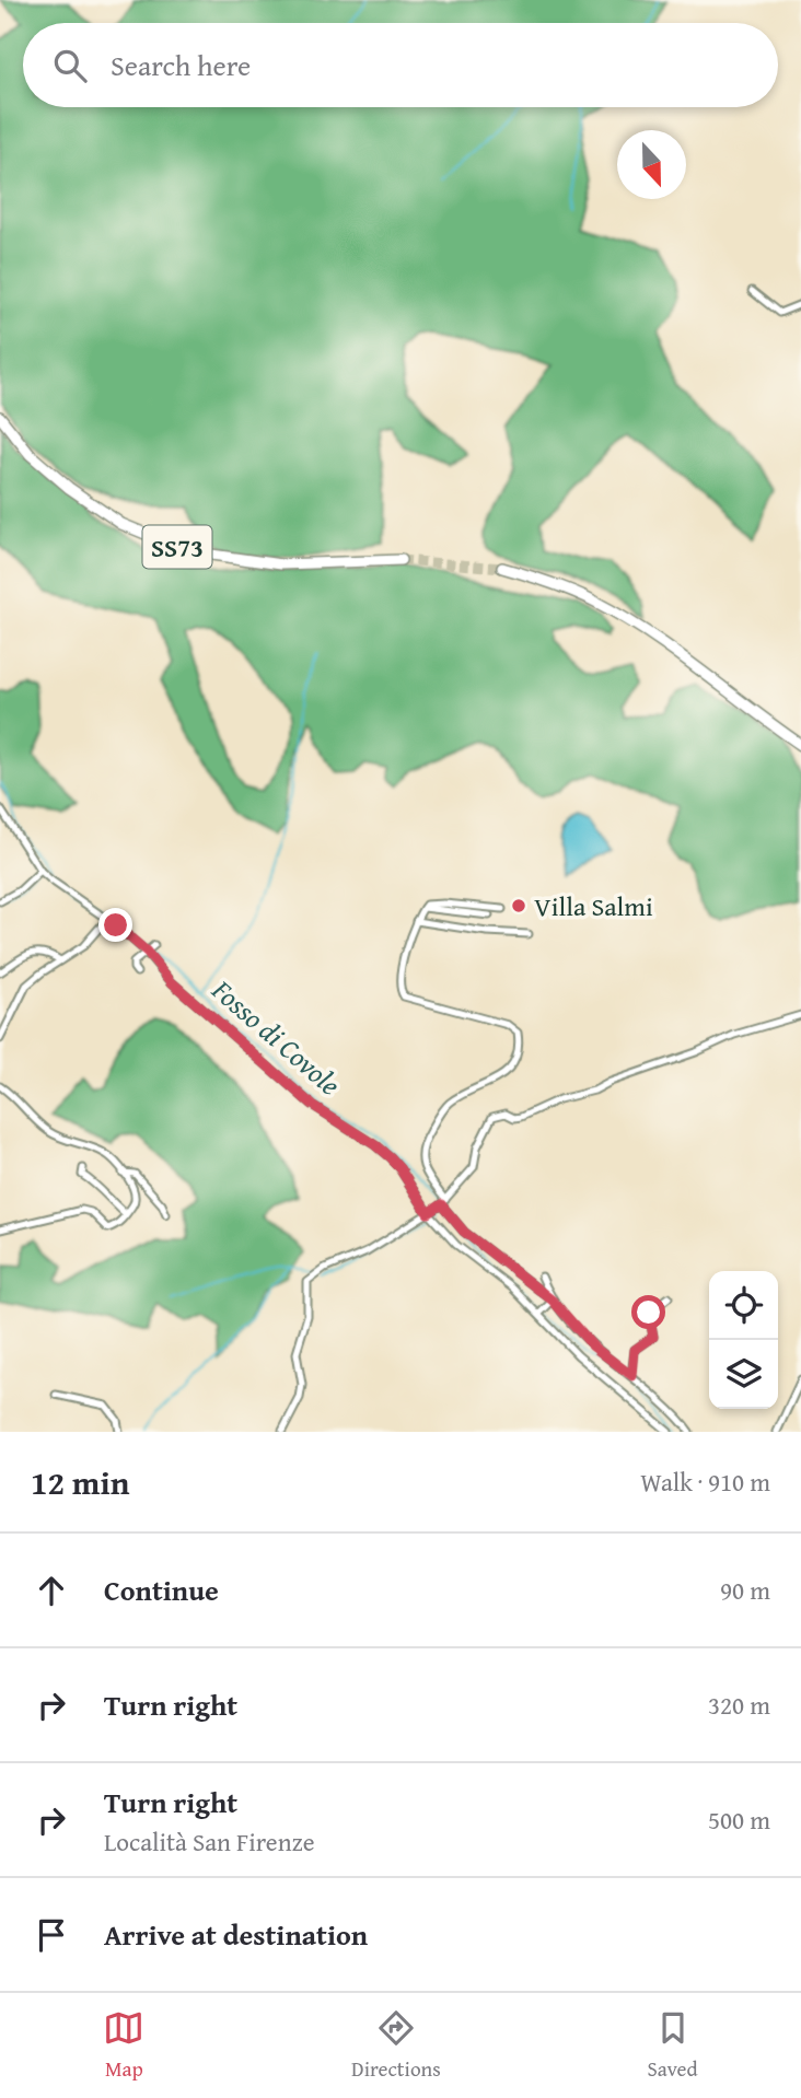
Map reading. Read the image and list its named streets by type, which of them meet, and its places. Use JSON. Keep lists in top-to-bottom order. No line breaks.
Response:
{"streets":{"main road":["SS73"]},"water":["Fosso di Covole"],"places":["Villa Salmi"],"north":"bottom","page":{"search":"Search here","heading":["12 min","Walk · 910 m"],"list":[["Continue","90 m"],["Turn right","320 m"],["Turn right","Località San Firenze","500 m"],"Arrive at destination"],"nav":["Map","Directions","Saved"]}}
